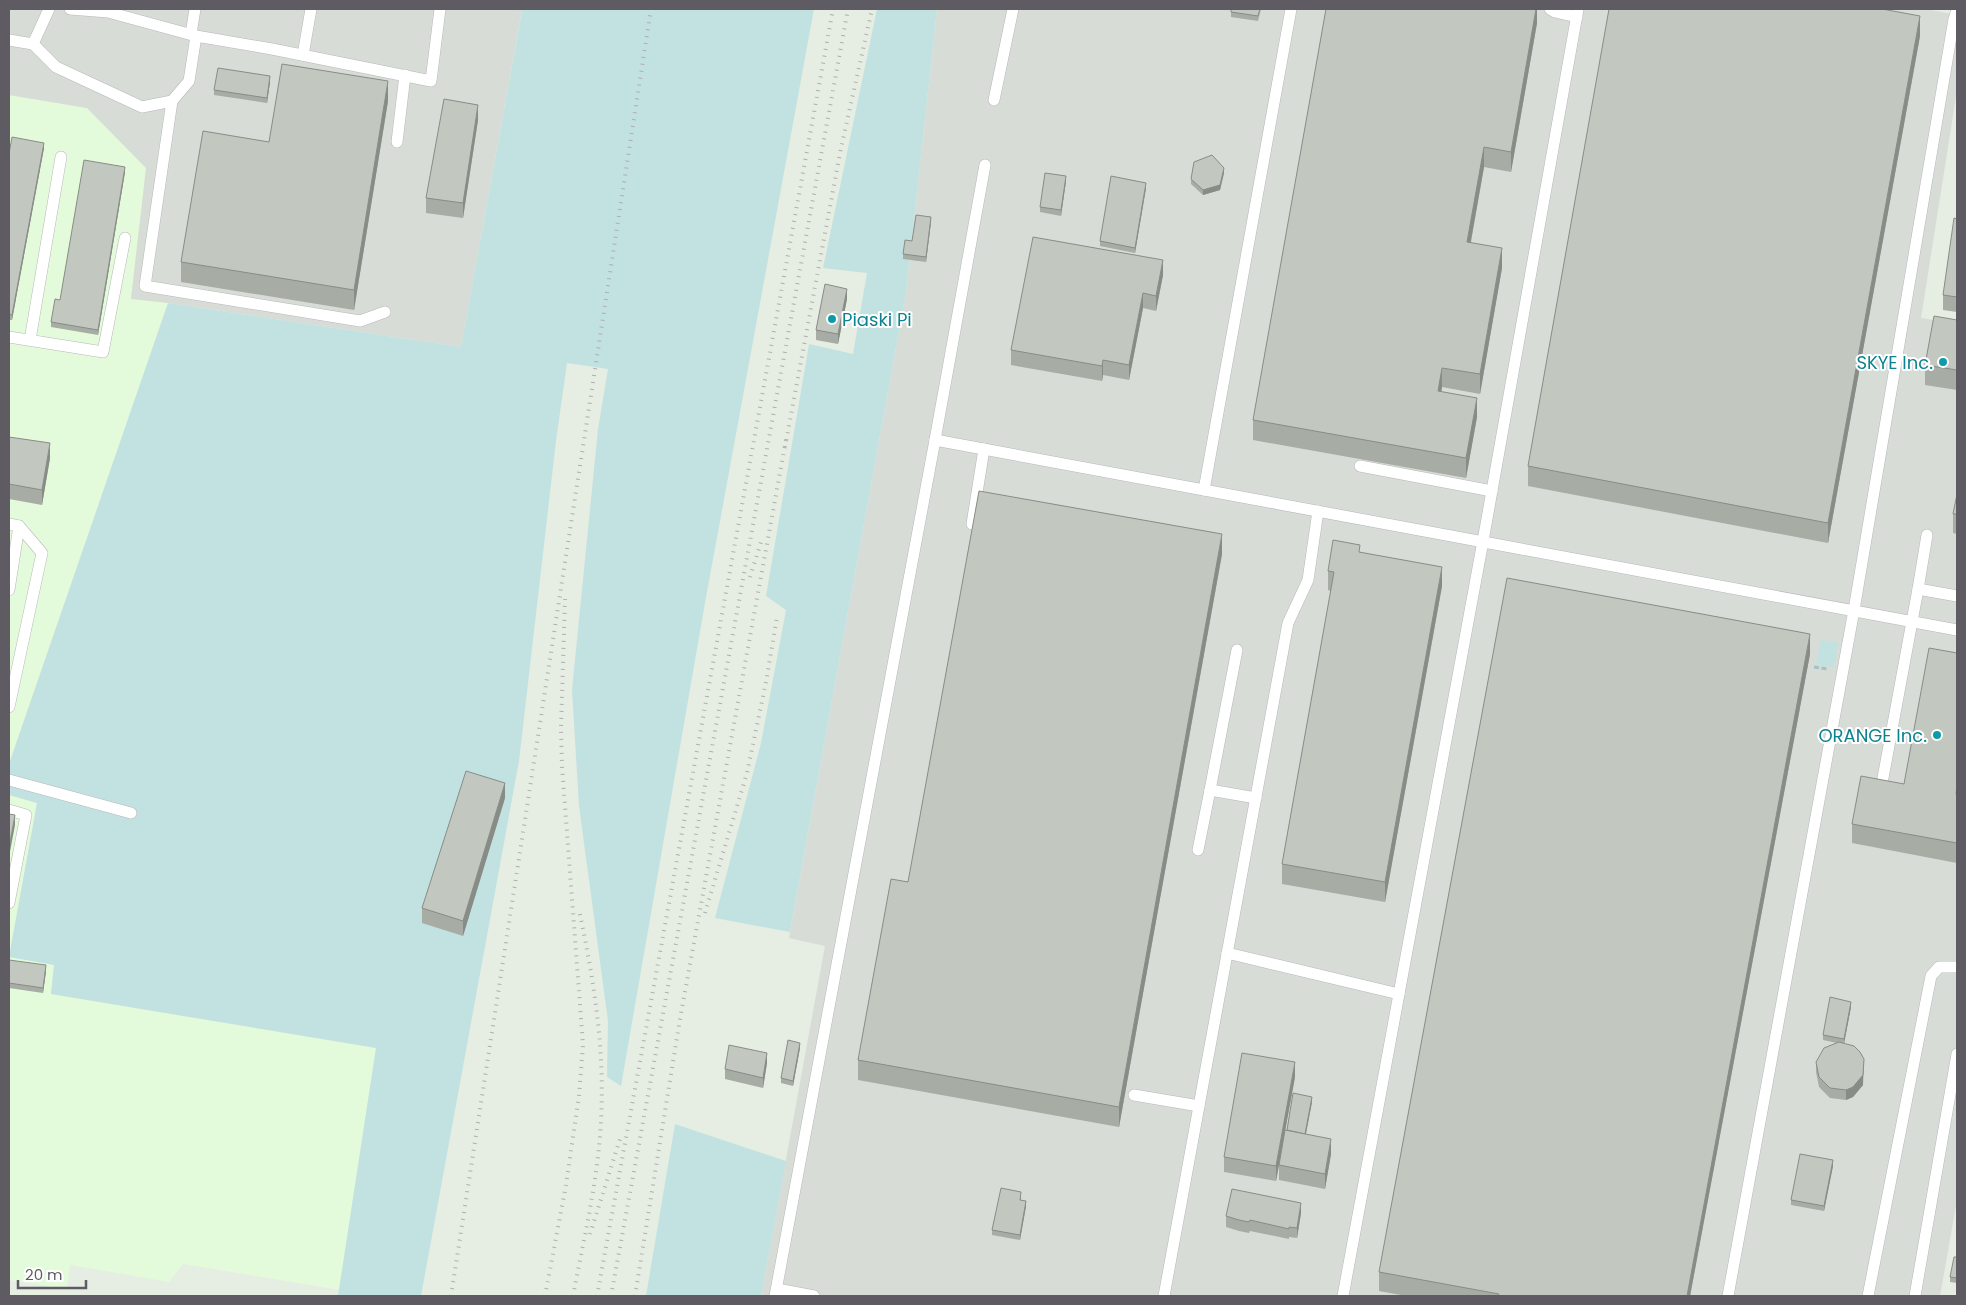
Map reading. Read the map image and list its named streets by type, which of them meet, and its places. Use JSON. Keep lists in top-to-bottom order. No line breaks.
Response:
{"places":["Piaski Pi","SKYE Inc.","ORANGE Inc."],"scale_bar":"20 m"}
